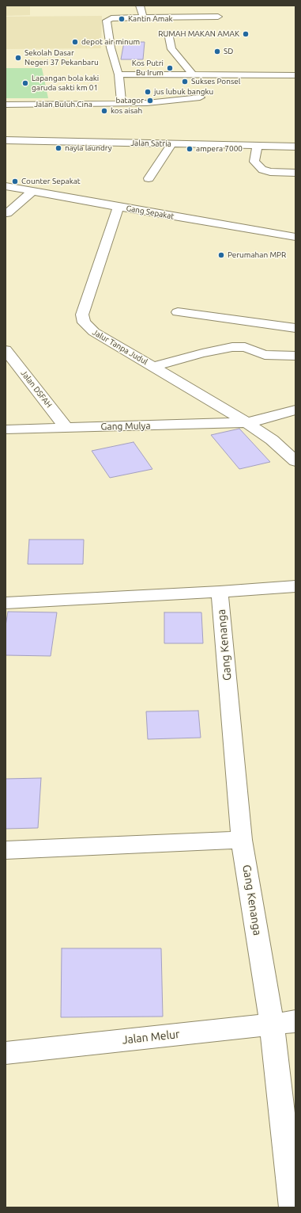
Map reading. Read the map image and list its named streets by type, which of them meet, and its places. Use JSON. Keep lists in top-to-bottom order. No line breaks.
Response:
{"streets":{"street":["Jalan Buluh Cina","Jalan Satria","Gang Sepakat","Jalur Tanpa Judul","Jalan DSFAH","Gang Mulya","Gang Kenanga","Jalan Melur"]},"crossings":[["Gang Sepakat","Jalur Tanpa Judul"],["Jalur Tanpa Judul","Gang Mulya"],["Jalan DSFAH","Gang Mulya"],["Gang Kenanga","Jalan Melur"]],"places":["Kantin Amak","RUMAH MAKAN AMAK","depot air minum","SD","Sekolah Dasar Negeri 37 Pekanbaru","Kos Putri Bu Irum","Sukses Ponsel","Lapangan bola kaki garuda sakti km 01","jus lubuk bangku","batagor","kos aisah","nayla laundry","ampera 7000","Counter Sepakat","Perumahan MPR"]}
